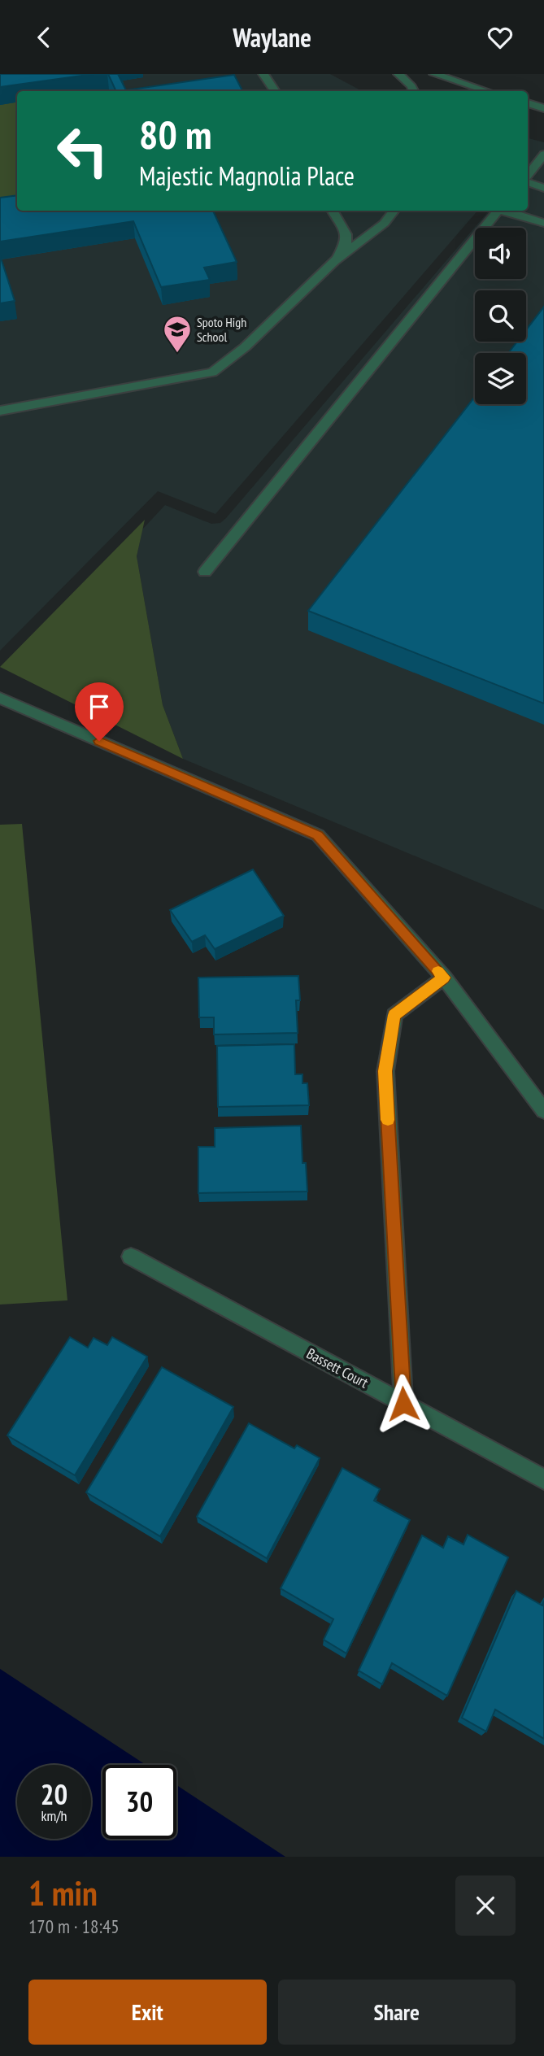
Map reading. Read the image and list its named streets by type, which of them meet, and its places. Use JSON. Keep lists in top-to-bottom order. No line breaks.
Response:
{"streets":{"street":["Bassett Court"]},"places":{"school or university":["Spoto High School"]},"page":{"header":"Waylane","turn":["80 m","Majestic Magnolia Place"],"speed":"20 km/h","limit":"30","heading":["1 min","170 m · 18:45"],"buttons":["Exit","Share"]}}
